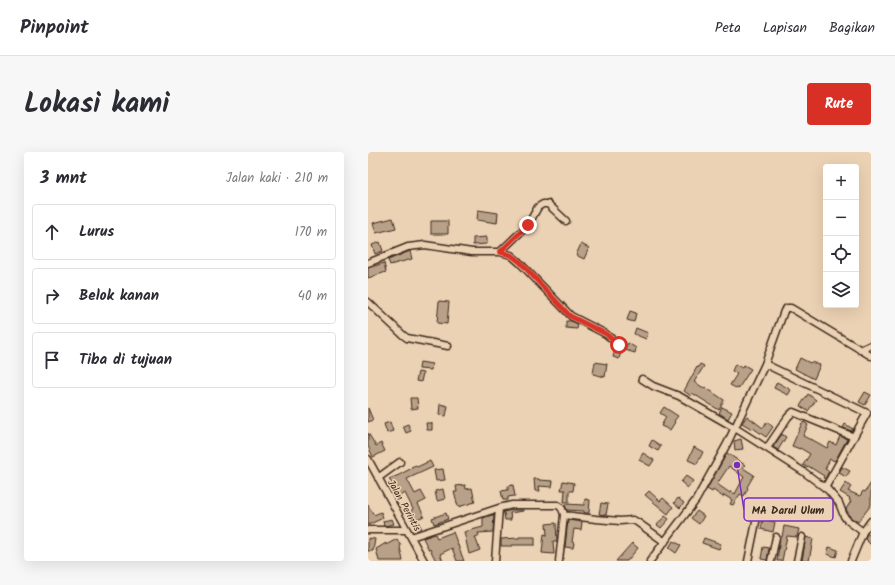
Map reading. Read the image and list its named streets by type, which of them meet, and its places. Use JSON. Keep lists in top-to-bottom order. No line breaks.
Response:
{"streets":{"street":["Jalan Perintis"]},"places":["MA Darul Ulum"],"page":{"header":"Pinpoint","nav":["Peta","Lapisan","Bagikan"],"title":"Lokasi kami","buttons":"Rute","heading":["3 mnt","Jalan kaki · 210 m"],"map_buttons":["+","−"],"list":[["Lurus","170 m"],["Belok kanan","40 m"],"Tiba di tujuan"]}}
